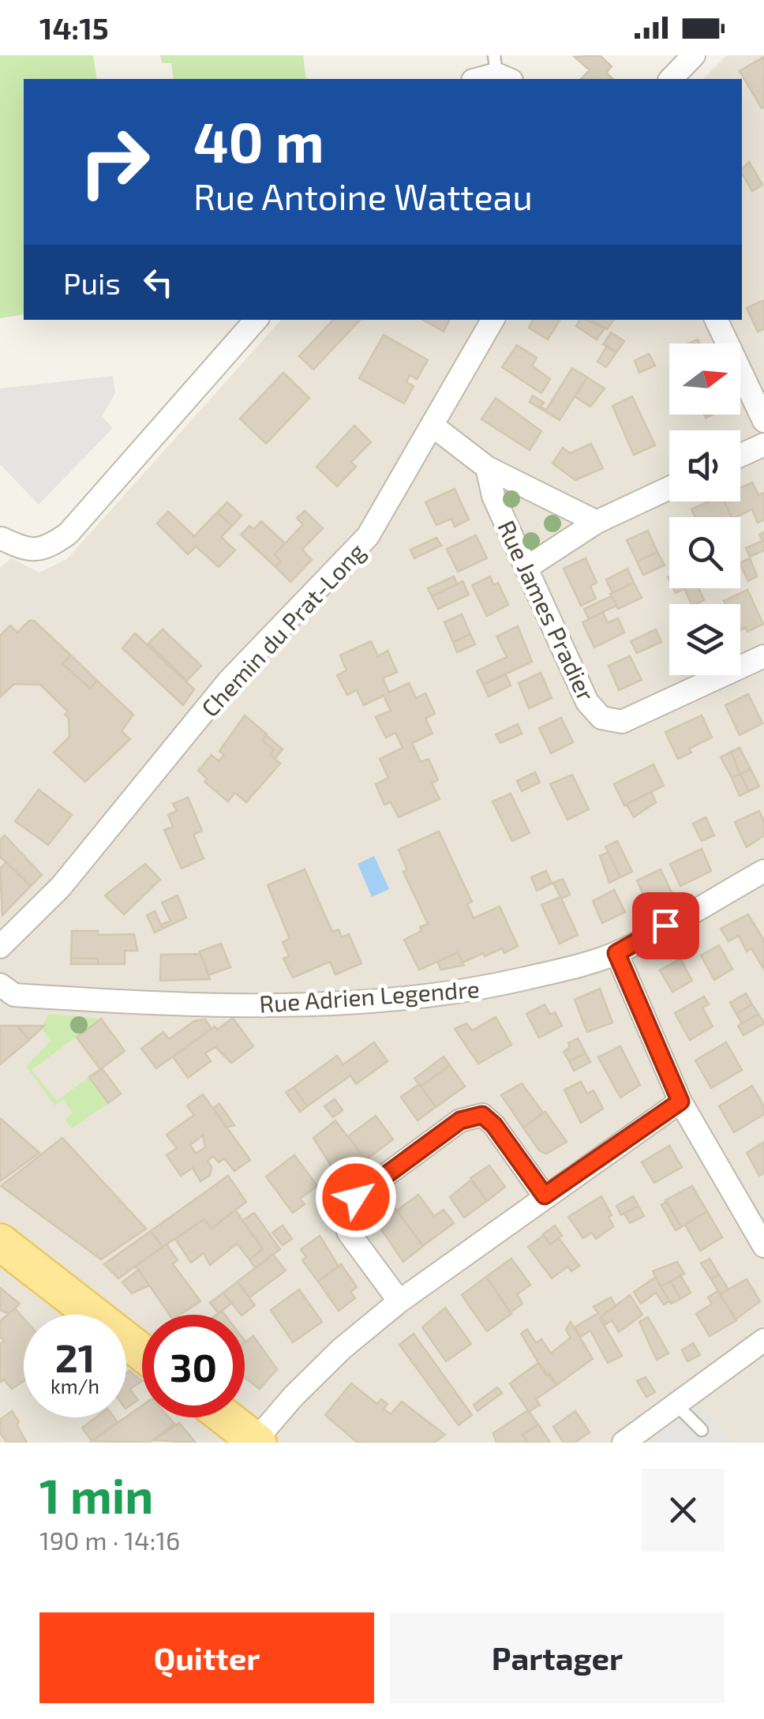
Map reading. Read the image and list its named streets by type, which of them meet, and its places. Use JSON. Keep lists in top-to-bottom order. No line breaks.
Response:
{"streets":{"street":["Rue James Pradier","Chemin du Prat-Long","Rue Adrien Legendre"]},"crossings":[["Rue James Pradier","Chemin du Prat-Long"]],"north":"right","page":{"status":"14:15","turn":["40 m","Rue Antoine Watteau"],"then":"Puis","speed":"21 km/h","limit":"30","heading":["1 min","190 m · 14:16"],"buttons":["Quitter","Partager"]}}
